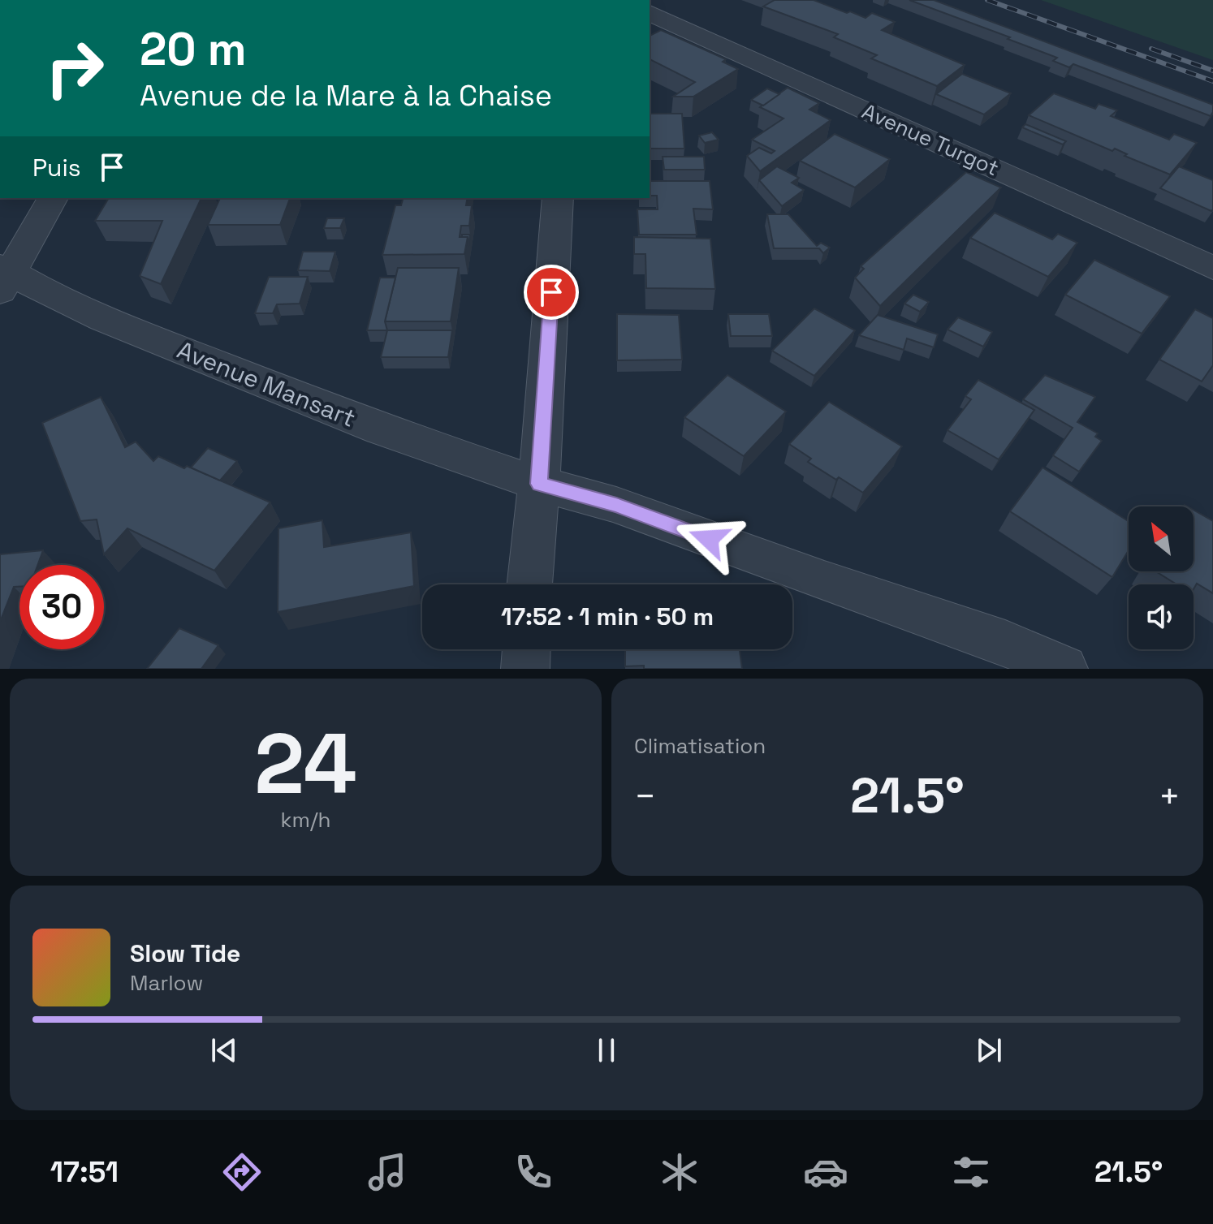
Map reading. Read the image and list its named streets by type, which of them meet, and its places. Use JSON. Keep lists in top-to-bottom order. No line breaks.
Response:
{"streets":{"street":["Avenue Turgot","Avenue Mansart"]},"north":"top left","page":{"turn":["20 m","Avenue de la Mare à la Chaise"],"then":"Puis","limit":"30","trip":"17:52 · 1 min · 50 m","tile":[["24","km/h"],"Climatisation"],"heat":["−","21.5°","+"],"song":["Slow Tide","Marlow"],"tabs":["17:51","21.5°"]}}
